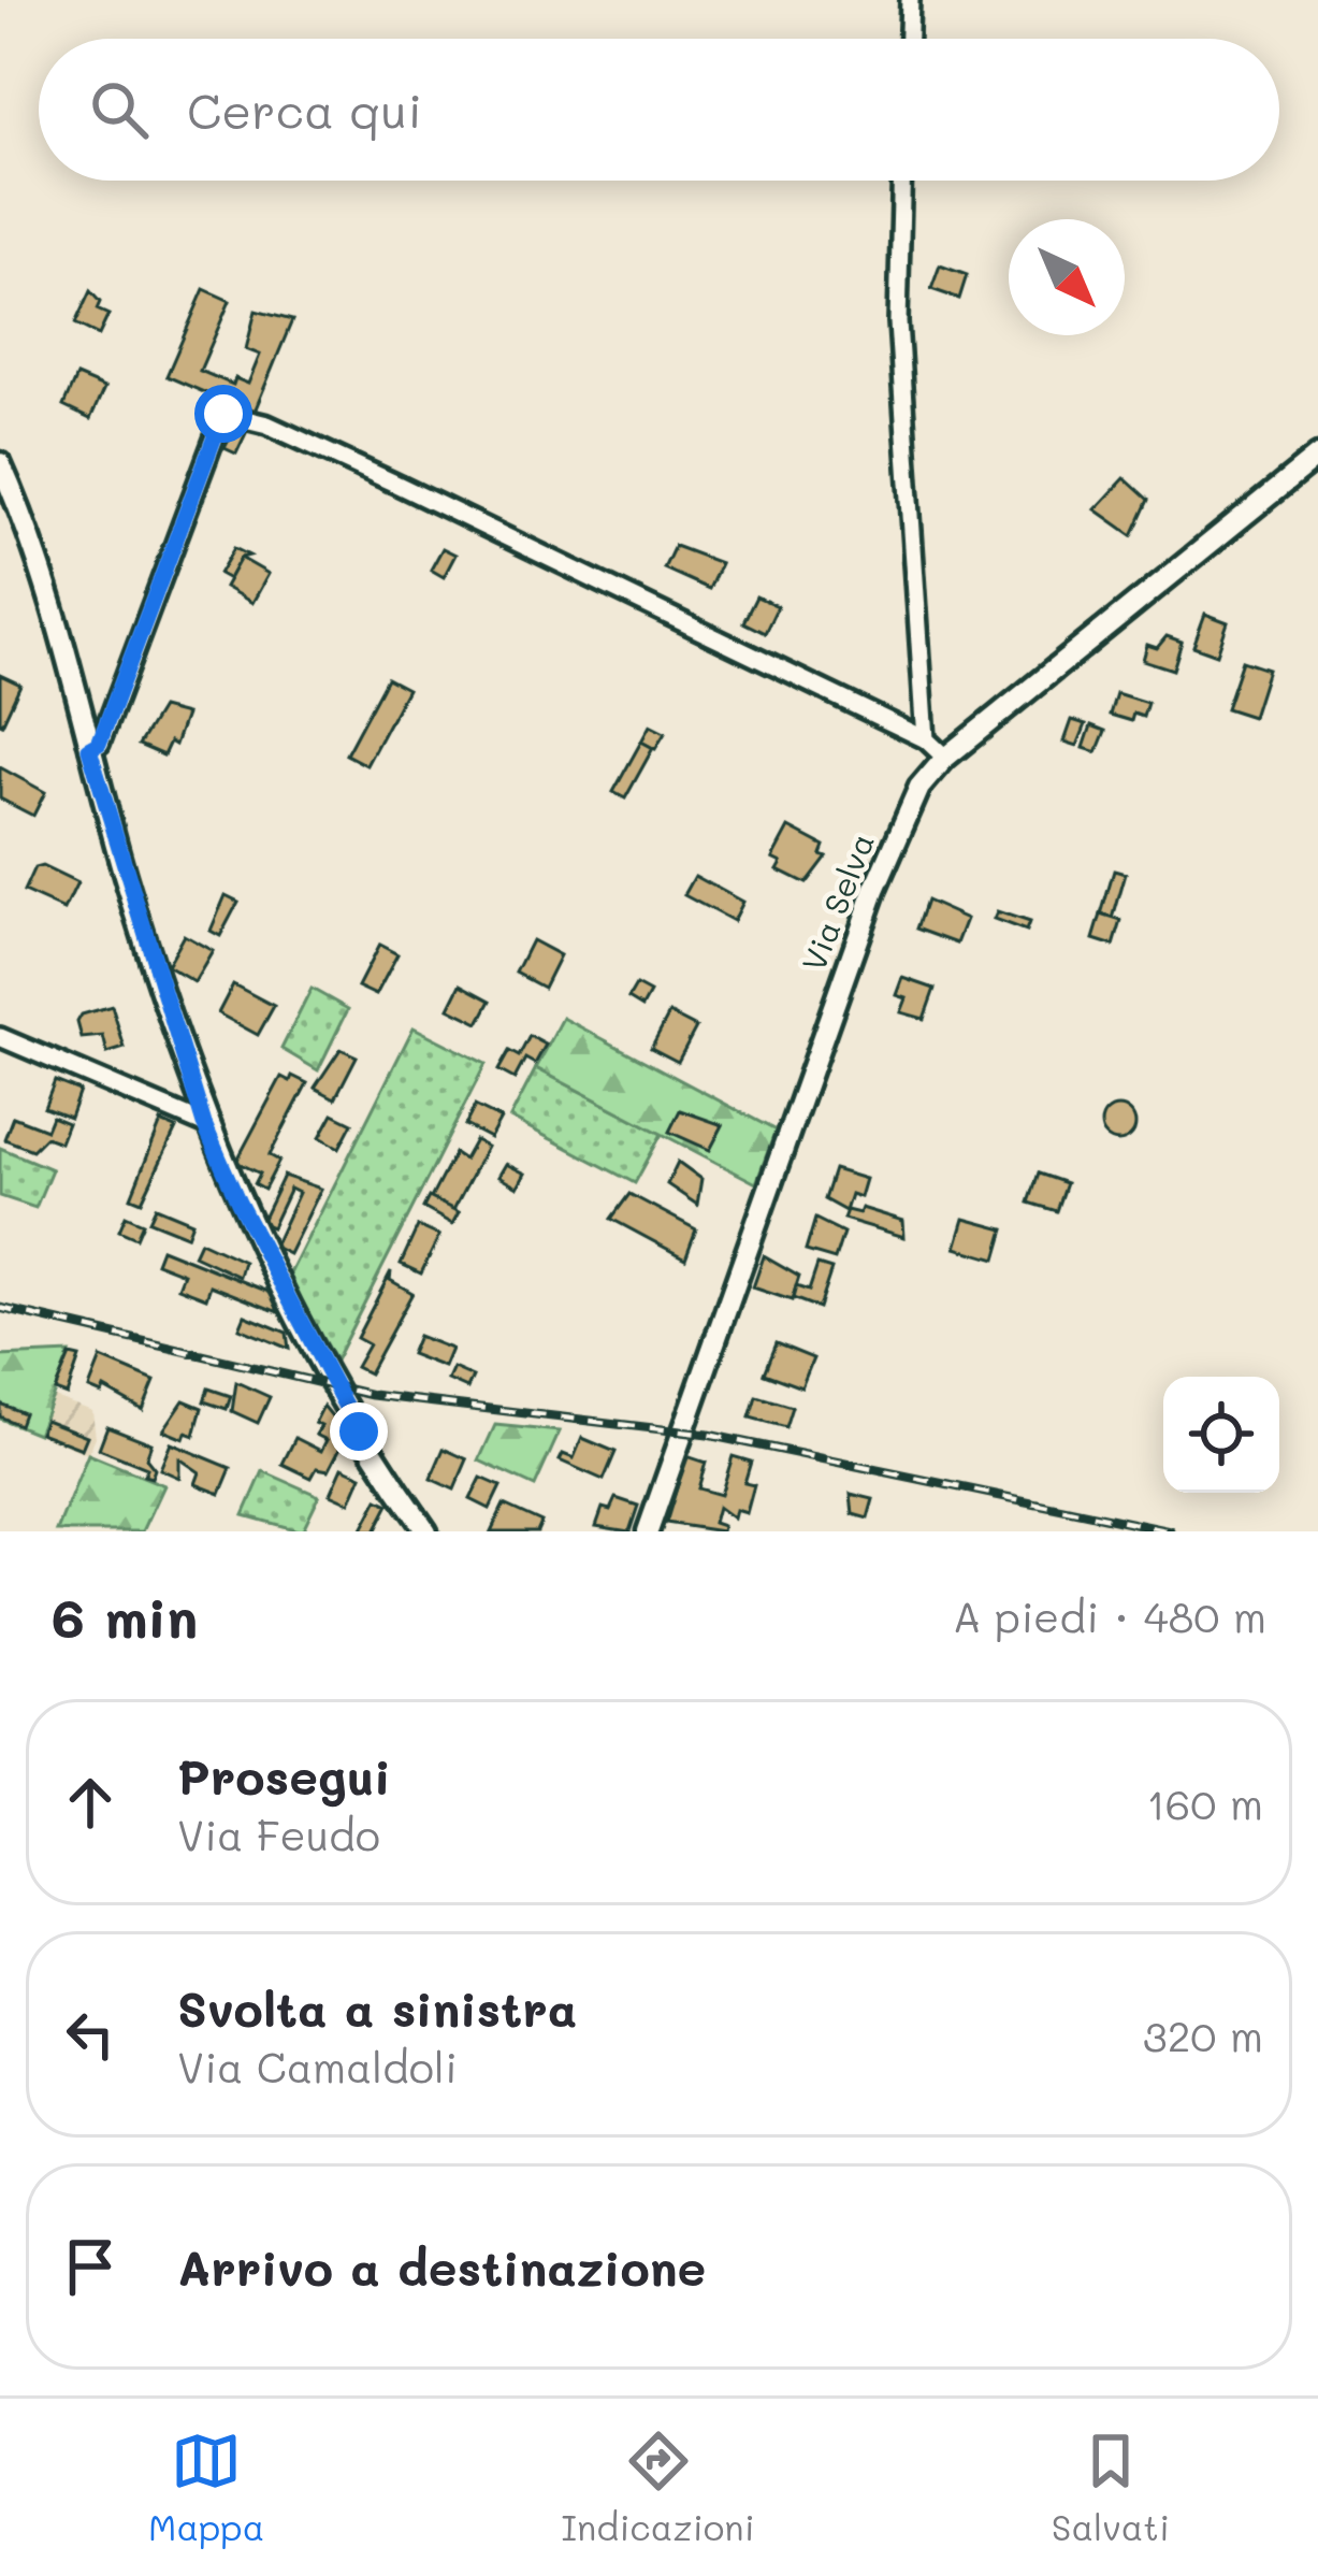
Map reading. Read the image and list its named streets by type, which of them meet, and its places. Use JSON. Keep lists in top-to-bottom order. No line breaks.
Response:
{"streets":{"street":["Via Selva"]},"north":"bottom right","page":{"search":"Cerca qui","heading":["6 min","A piedi · 480 m"],"list":[["Prosegui","Via Feudo","160 m"],["Svolta a sinistra","Via Camaldoli","320 m"],"Arrivo a destinazione"],"nav":["Mappa","Indicazioni","Salvati"]}}
